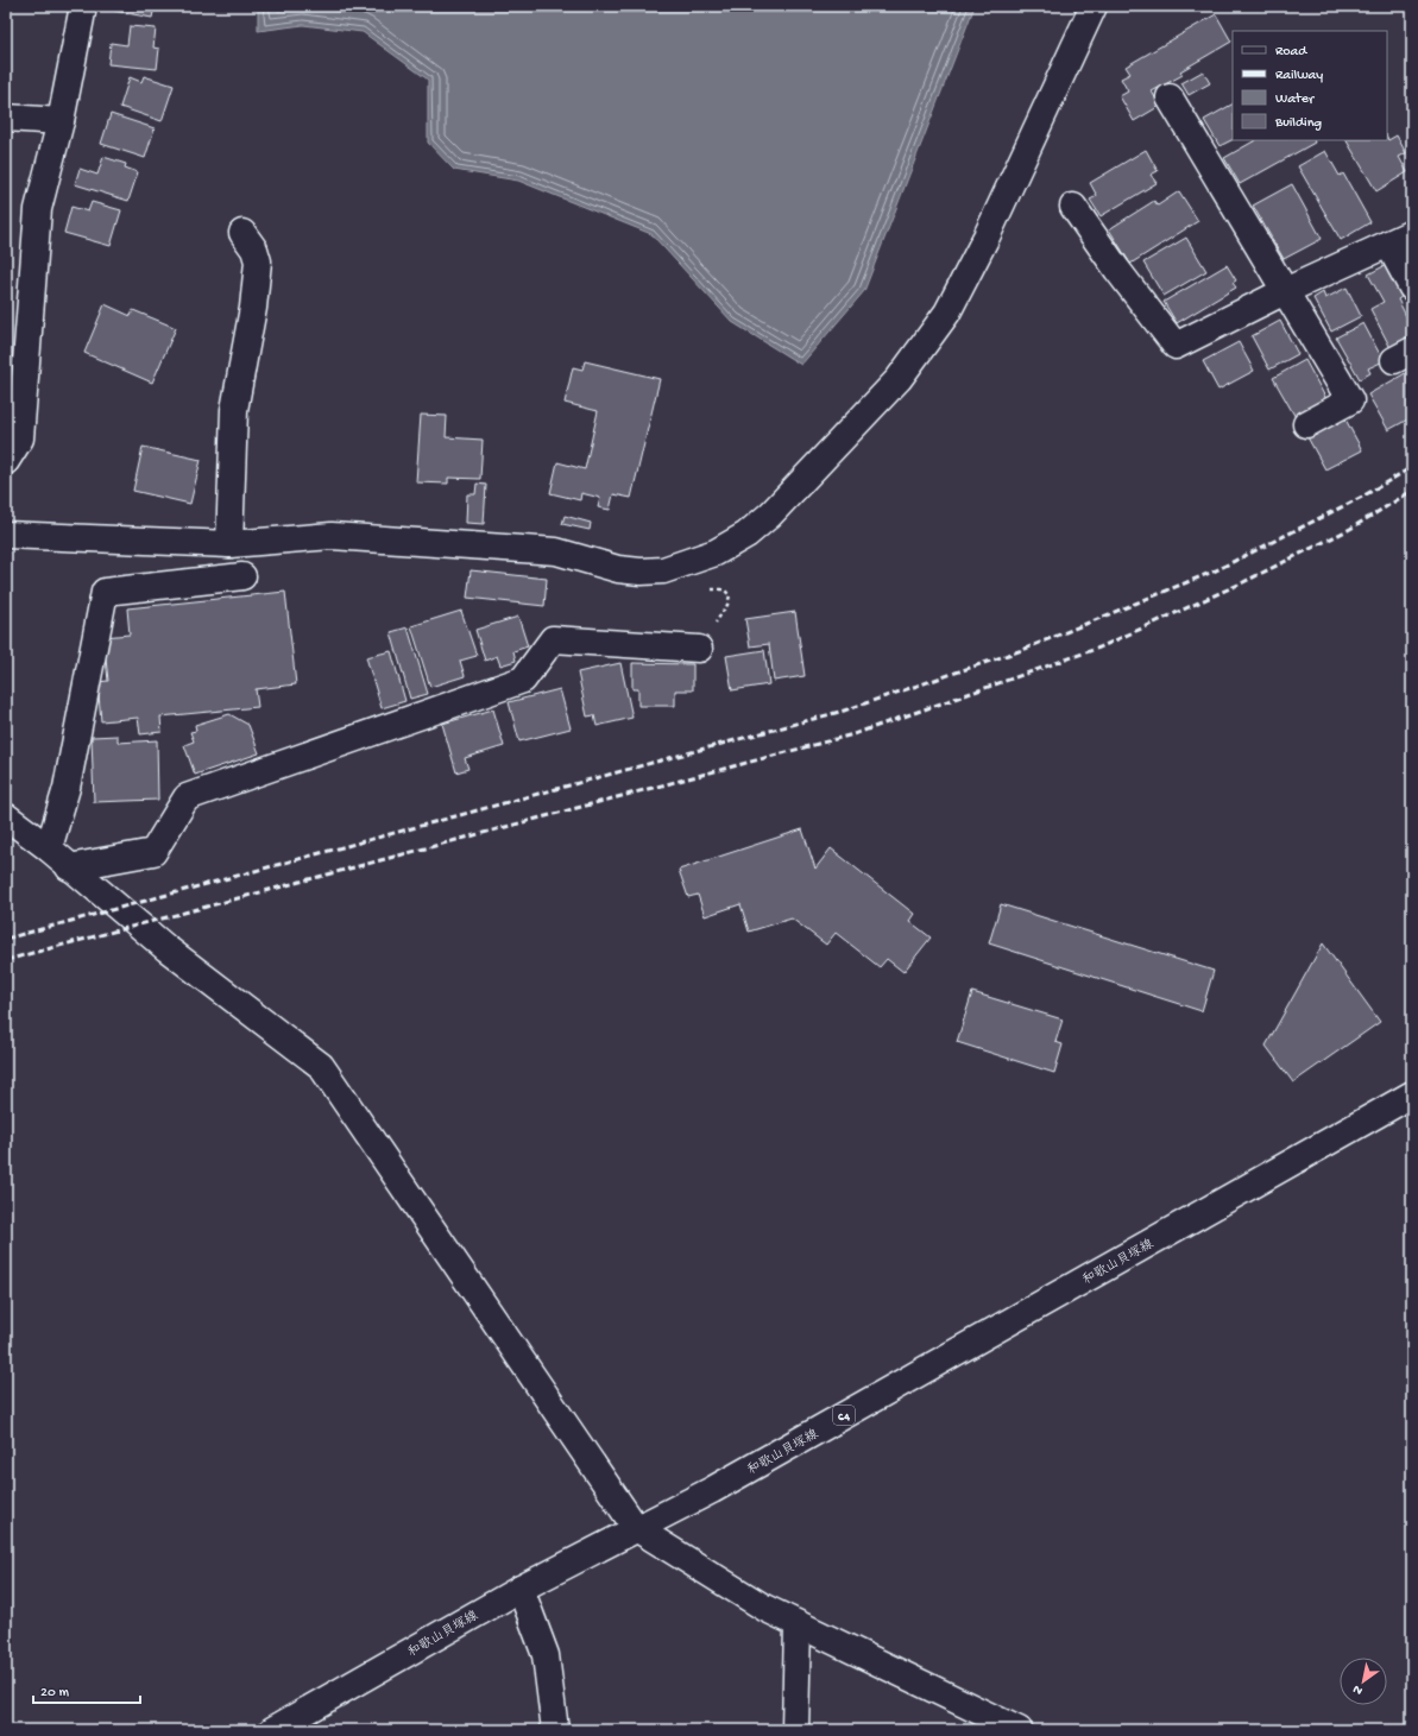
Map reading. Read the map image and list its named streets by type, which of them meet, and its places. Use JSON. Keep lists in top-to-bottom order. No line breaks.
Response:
{"streets":{"street":["和歌山貝塚線","64"]},"legend":["Road","Railway","Water","Building"],"scale_bar":"20 m","north":"bottom left"}
